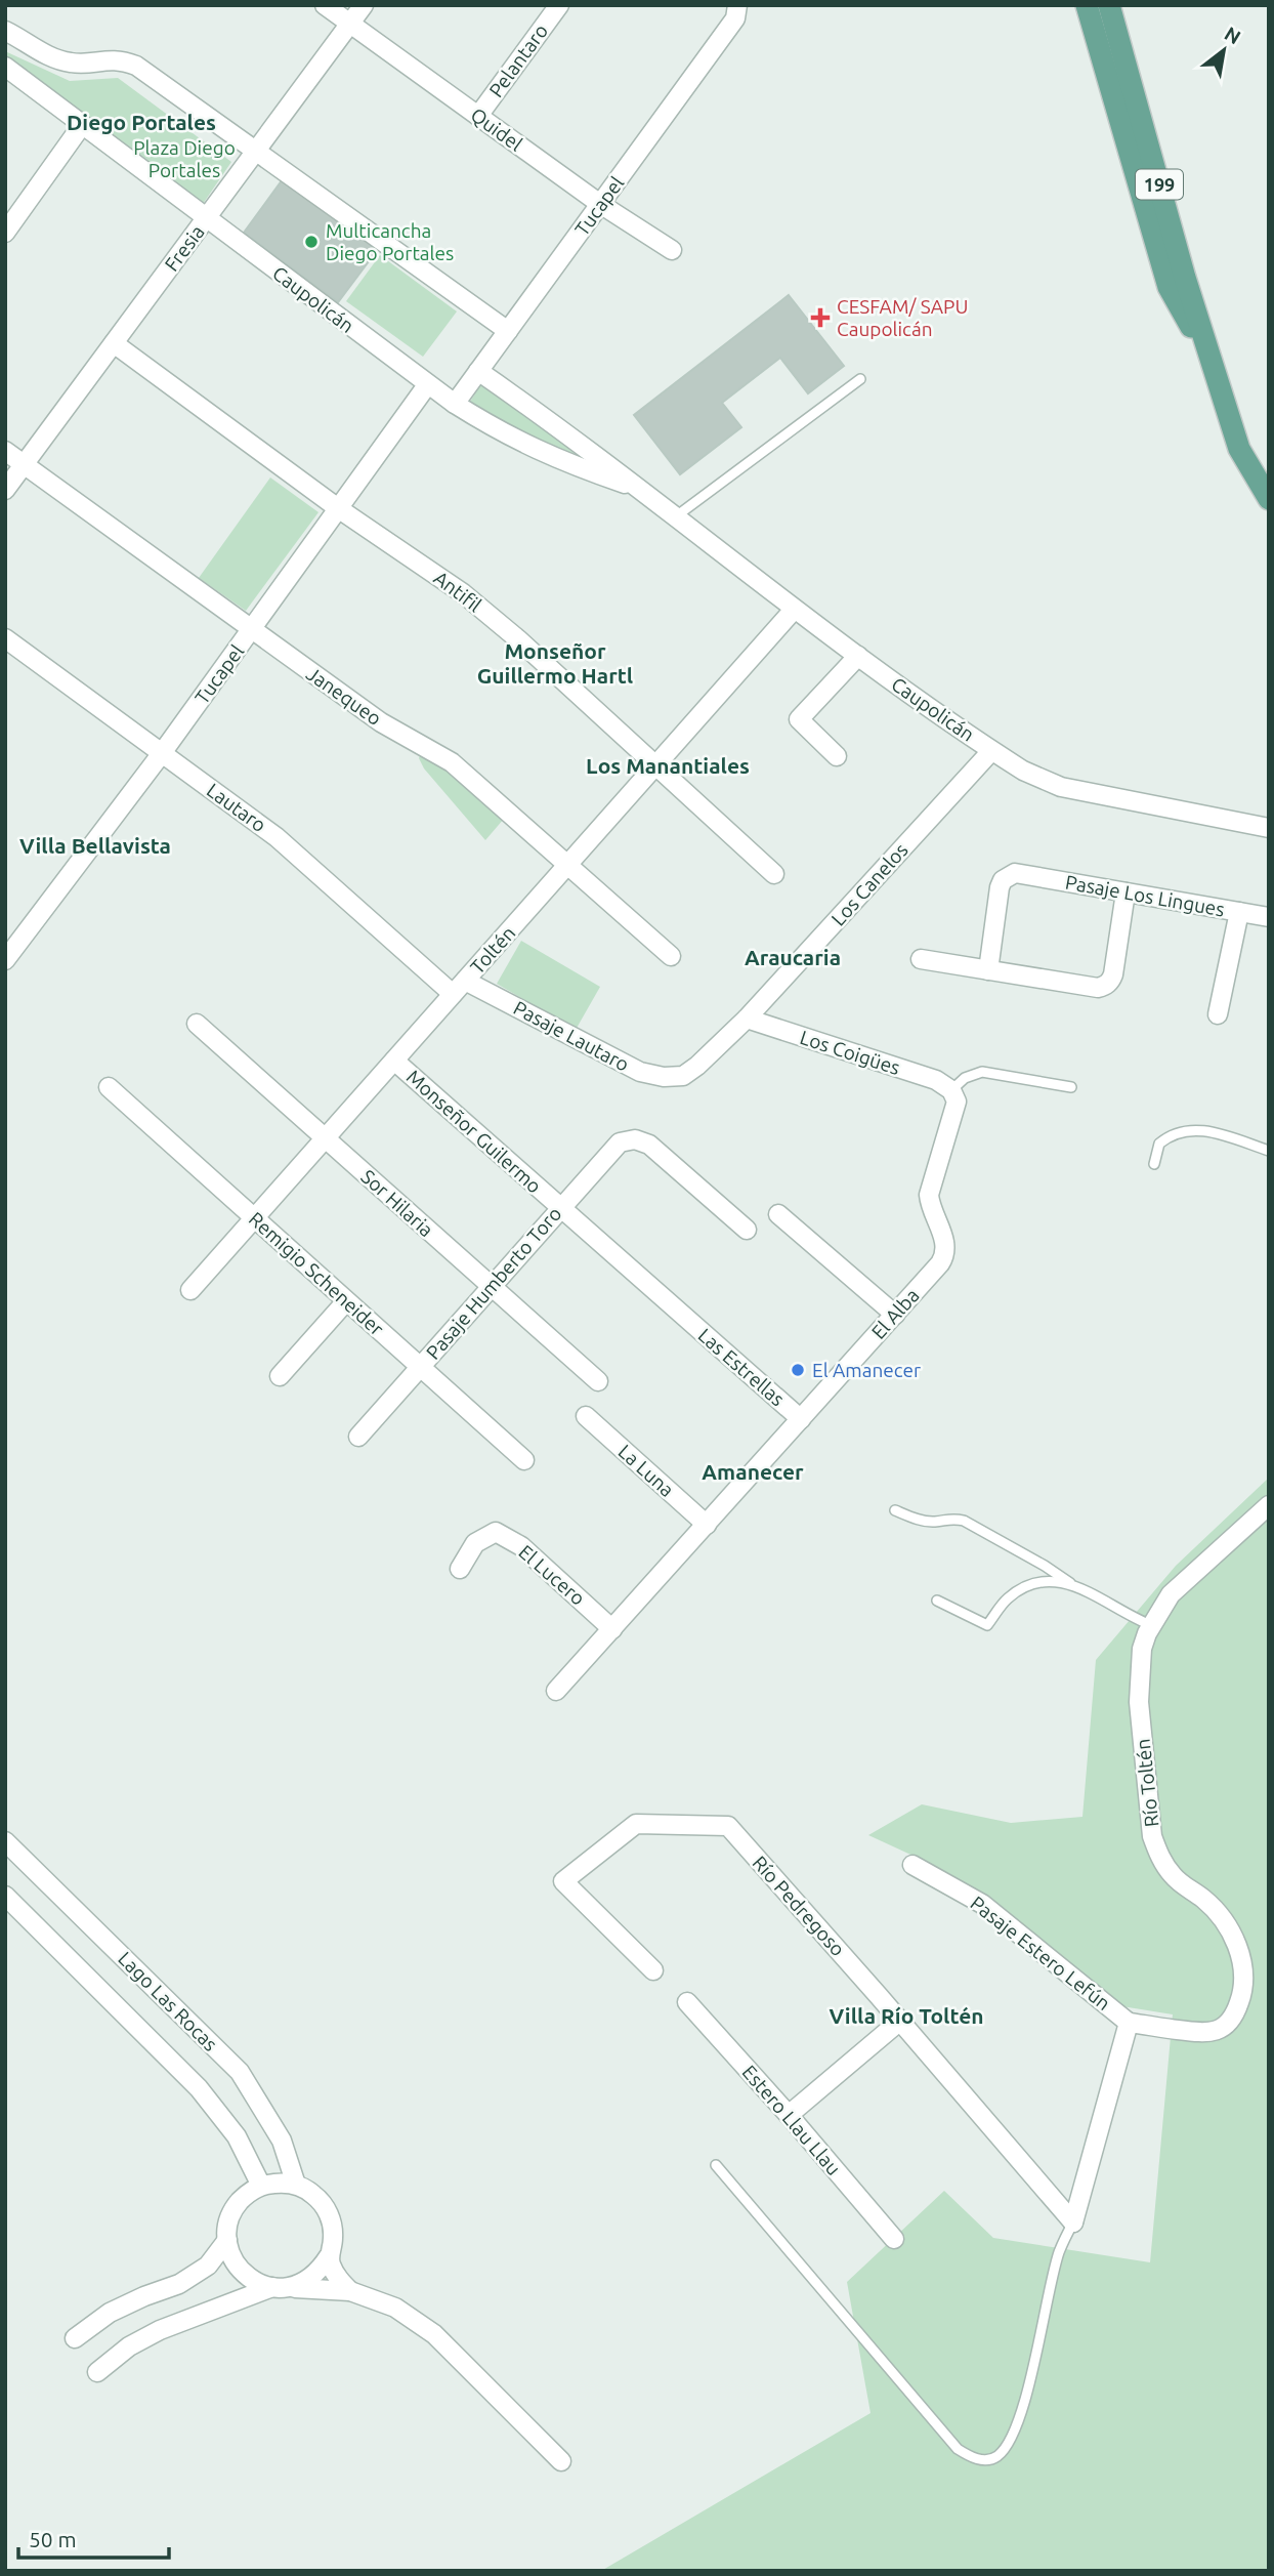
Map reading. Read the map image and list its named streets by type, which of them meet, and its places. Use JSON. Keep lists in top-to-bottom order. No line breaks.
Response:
{"streets":{"main road":["199"],"street":["Pelantaro","Quidel","Tucapel","Fresia","Caupolicán","Antifil","Janequeo","Lautaro","Los Canelos","Pasaje Los Lingues","Toltén","Pasaje Lautaro","Los Coigües","Monseñor Guilermo","Sor Hilaria","Remigio Scheneider","Pasaje Humberto Toro","El Alba","Las Estrellas","La Luna","El Lucero","Río Toltén","Río Pedregoso","Pasaje Estero Lefún","Lago Las Rocas","Estero Llau Llau"]},"crossings":[["Pelantaro","Quidel"],["Quidel","Tucapel"],["Quidel","Fresia"],["Tucapel","Caupolicán"],["Tucapel","Antifil"],["Tucapel","Janequeo"],["Tucapel","Lautaro"],["Fresia","Caupolicán"],["Fresia","Antifil"],["Fresia","Janequeo"],["Caupolicán","Los Canelos"],["Caupolicán","Toltén"],["Antifil","Toltén"],["Janequeo","Toltén"],["Lautaro","Toltén"],["Lautaro","Pasaje Lautaro"],["Los Canelos","Pasaje Lautaro"],["Los Canelos","Los Coigües"],["Toltén","Pasaje Lautaro"],["Toltén","Monseñor Guilermo"],["Toltén","Sor Hilaria"],["Toltén","Remigio Scheneider"],["Los Coigües","El Alba"],["Monseñor Guilermo","Pasaje Humberto Toro"],["Monseñor Guilermo","Las Estrellas"],["Sor Hilaria","Pasaje Humberto Toro"],["Remigio Scheneider","Pasaje Humberto Toro"],["El Alba","Las Estrellas"],["El Alba","La Luna"],["El Alba","El Lucero"],["Río Toltén","Pasaje Estero Lefún"]],"districts":["Diego Portales","Monseñor Guillermo Hartl","Los Manantiales","Villa Bellavista","Araucaria","Amanecer","Villa Río Toltén"],"parks":["Plaza Diego Portales"],"places":{"other":["Multicancha Diego Portales","El Amanecer"],"health":["CESFAM/ SAPU Caupolicán"]},"scale_bar":"50 m","north":"top right"}
